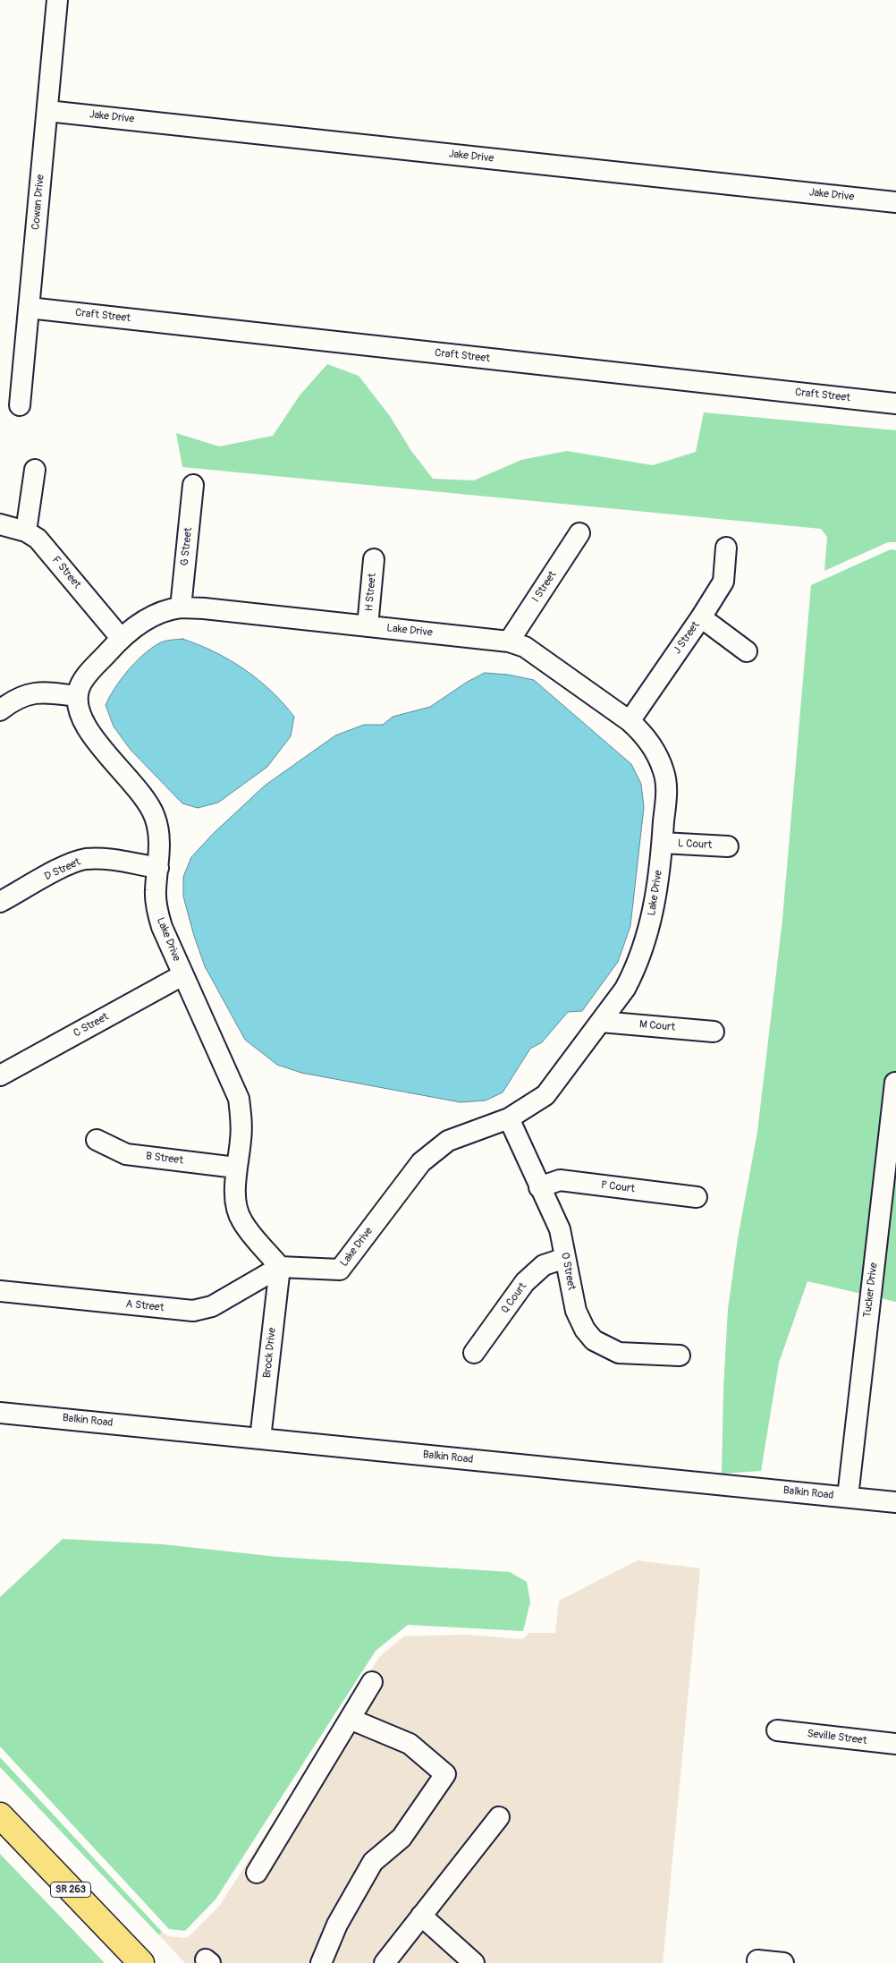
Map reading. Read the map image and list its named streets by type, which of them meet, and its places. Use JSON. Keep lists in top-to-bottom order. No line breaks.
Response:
{"streets":{"main road":["SR 263"],"street":["Jake Drive","Cowan Drive","Craft Street","G Street","F Street","I Street","H Street","Lake Drive","J Street","L Court","D Street","C Street","M Court","B Street","P Court","O Street","Tucker Drive","Q Court","A Street","Brock Drive","Balkin Road","Seville Street"]},"crossings":[["Jake Drive","Cowan Drive"],["Cowan Drive","Craft Street"],["G Street","Lake Drive"],["F Street","Lake Drive"],["I Street","Lake Drive"],["H Street","Lake Drive"],["Lake Drive","J Street"],["Lake Drive","L Court"],["Lake Drive","D Street"],["Lake Drive","C Street"],["Lake Drive","M Court"],["Lake Drive","B Street"],["Lake Drive","O Street"],["Lake Drive","A Street"],["Lake Drive","Brock Drive"],["P Court","O Street"],["O Street","Q Court"],["Tucker Drive","Balkin Road"],["A Street","Brock Drive"],["Brock Drive","Balkin Road"]]}
